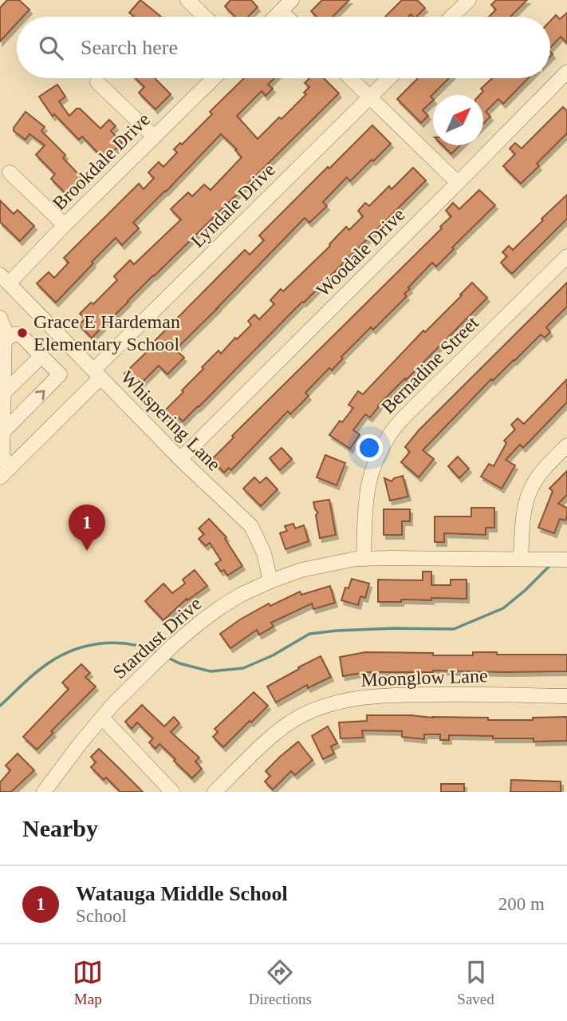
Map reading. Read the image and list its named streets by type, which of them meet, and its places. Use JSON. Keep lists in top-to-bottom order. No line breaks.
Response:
{"streets":{"street":["Brookdale Drive","Lyndale Drive","Woodale Drive","Bernadine Street","Whispering Lane","Stardust Drive","Moonglow Lane"]},"crossings":[["Brookdale Drive","Whispering Lane"],["Lyndale Drive","Whispering Lane"],["Woodale Drive","Whispering Lane"],["Bernadine Street","Stardust Drive"],["Whispering Lane","Stardust Drive"]],"places":["Grace E Hardeman Elementary School"],"north":"top right","page":{"search":"Search here","pins":"1","heading":"Nearby","list":[{"mark":"1","name":"Watauga Middle School","note":"School","value":"200 m"}],"nav":["Map","Directions","Saved"]}}
